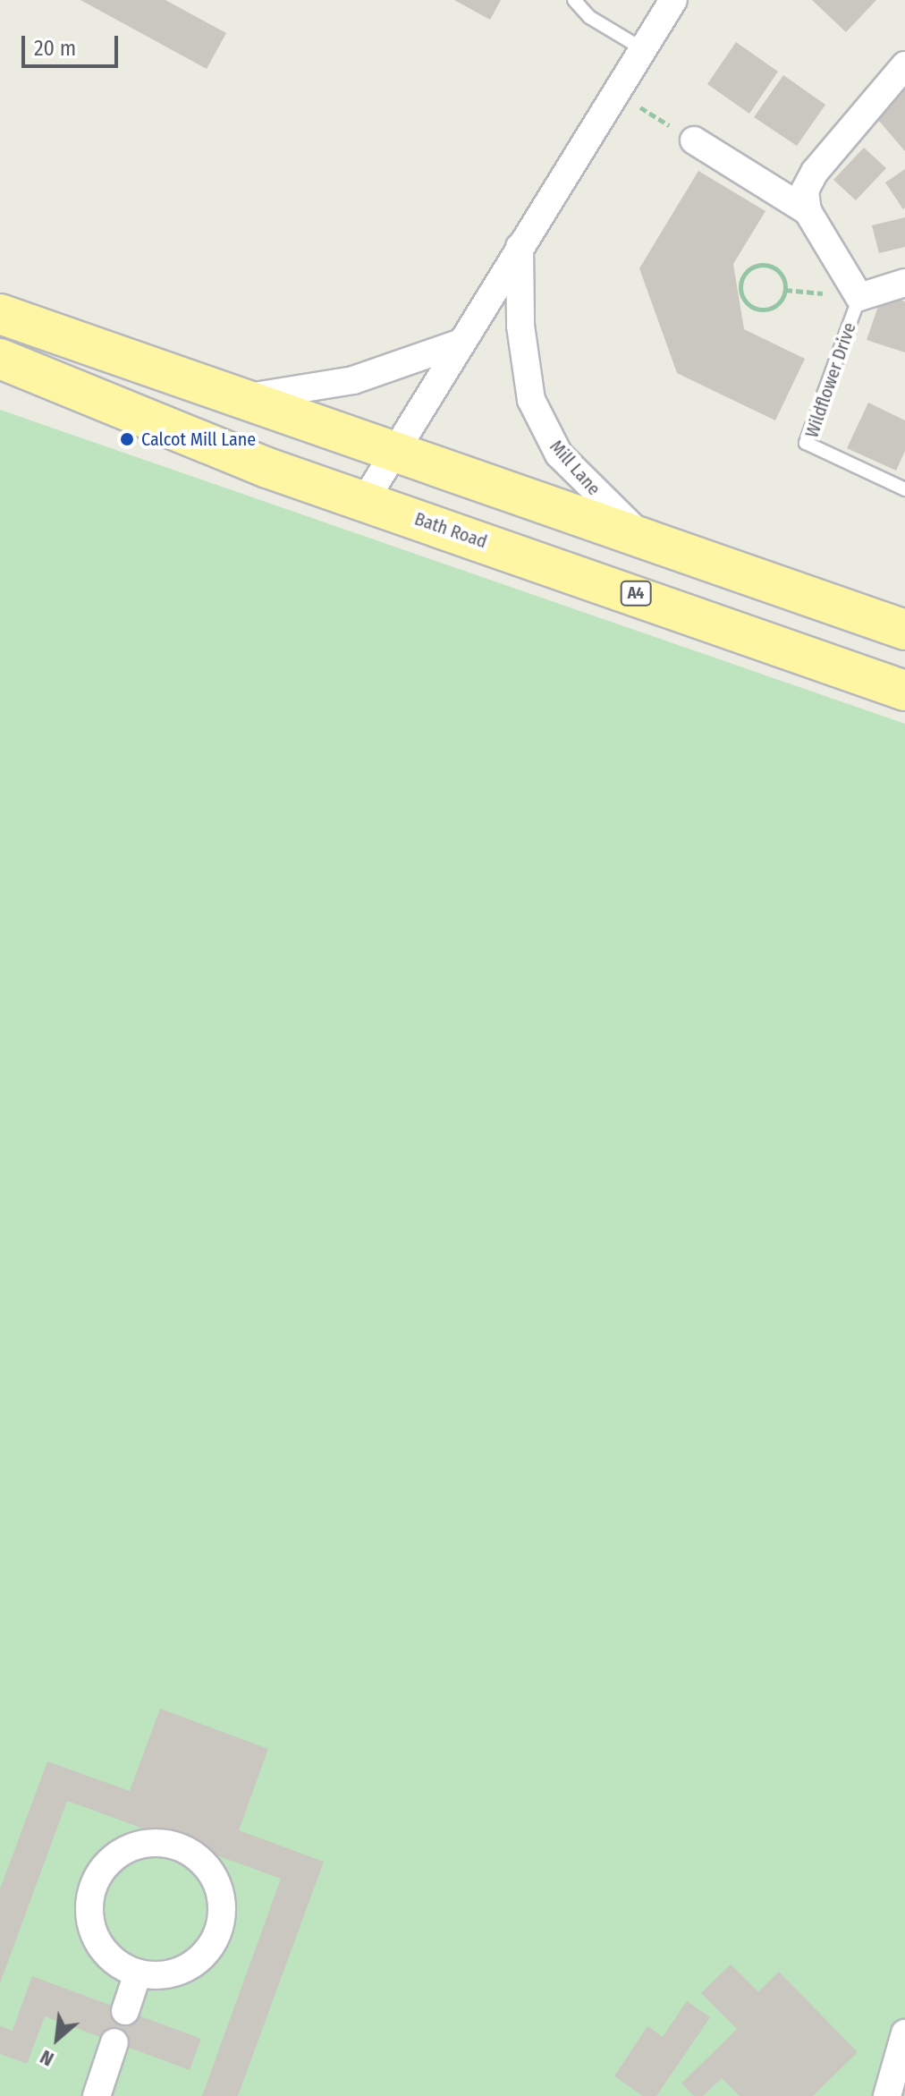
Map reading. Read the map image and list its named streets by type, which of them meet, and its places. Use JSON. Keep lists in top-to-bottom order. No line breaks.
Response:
{"streets":{"main road":["Bath Road","A4"],"street":["Mill Lane"],"lane":["Wildflower Drive"]},"places":["Calcot Mill Lane"],"scale_bar":"20 m","north":"bottom left"}
